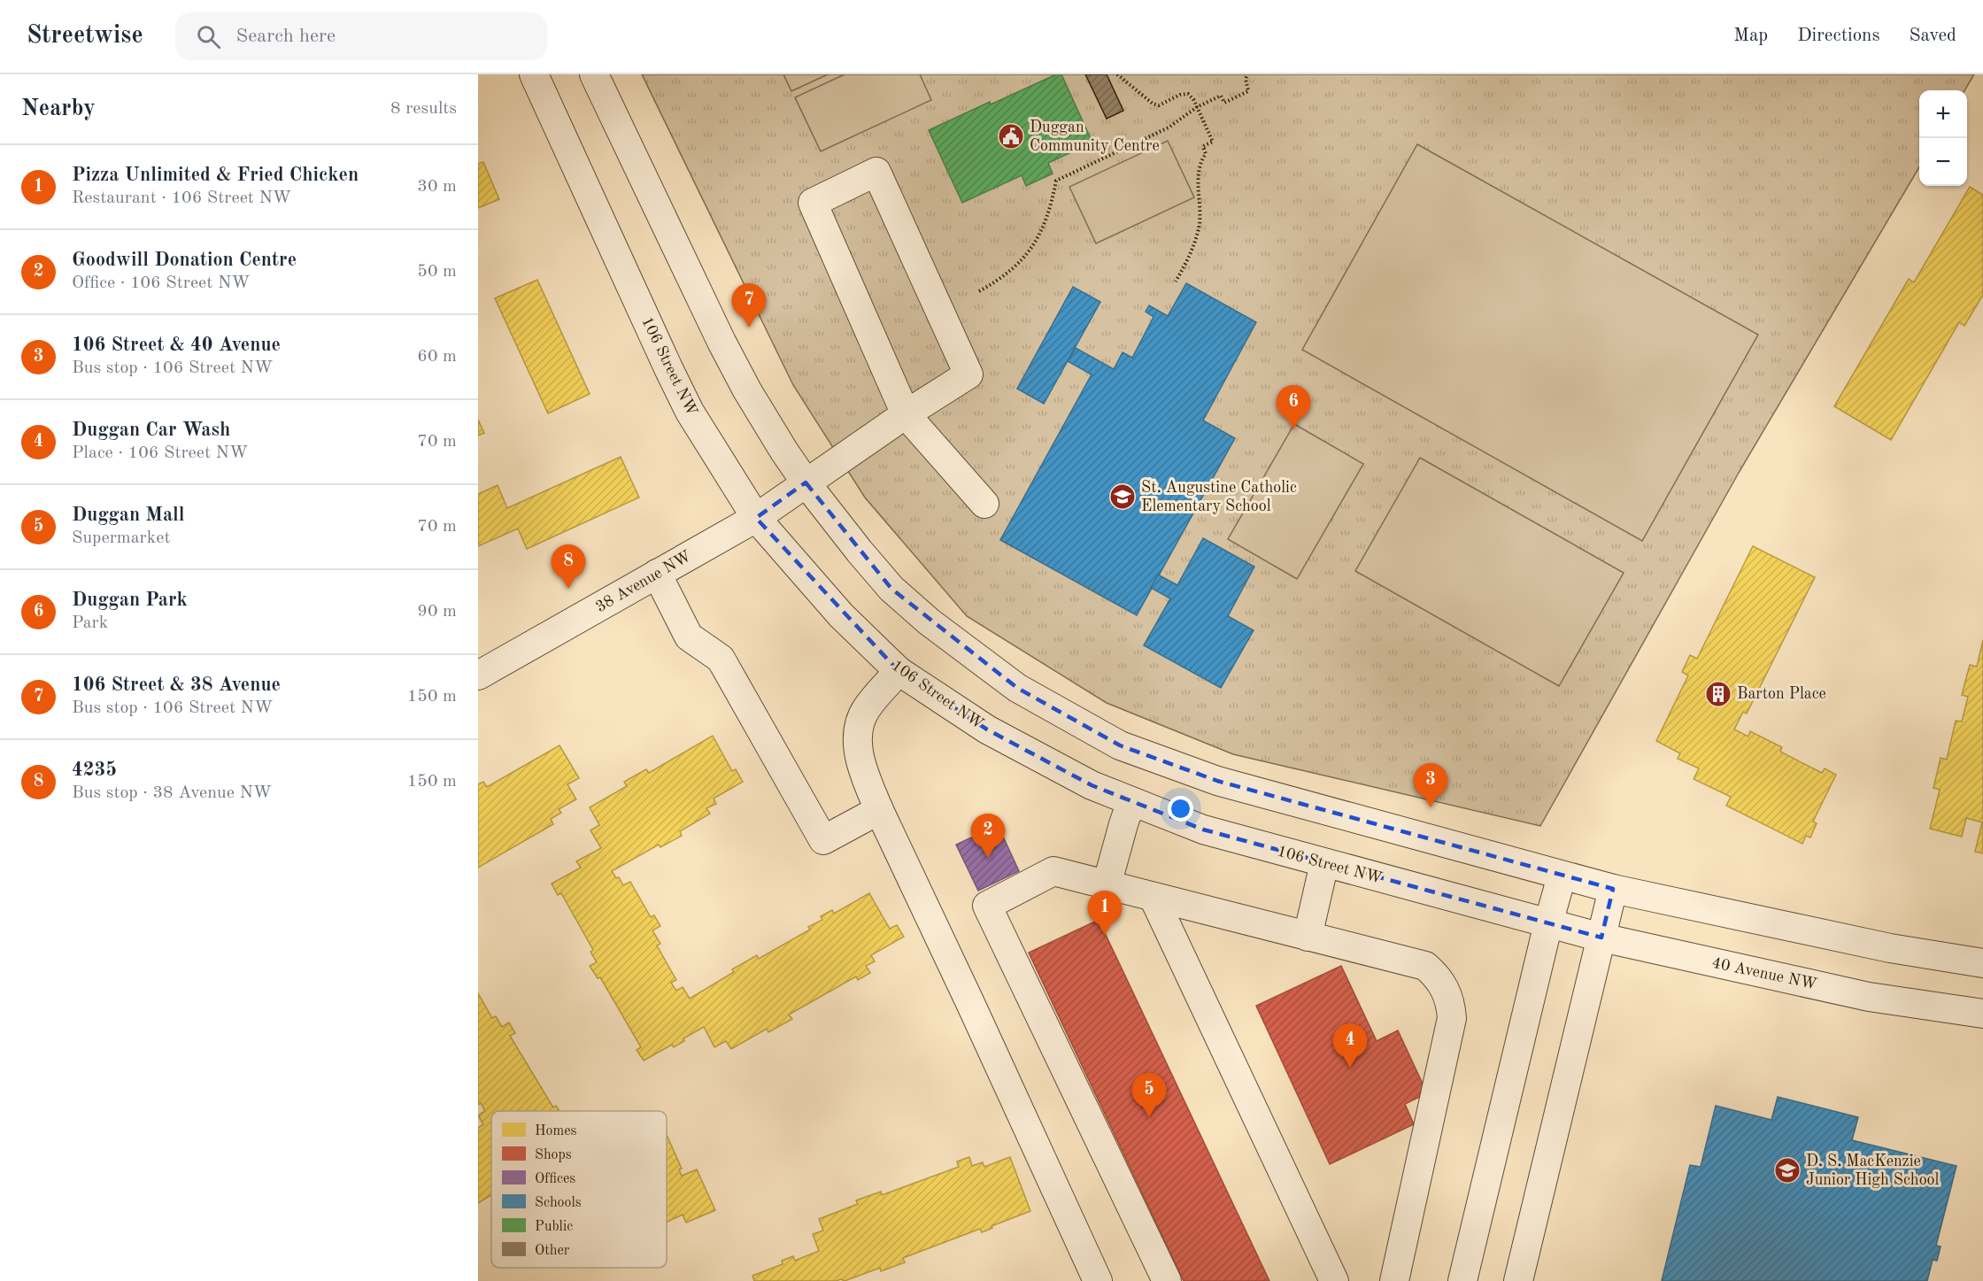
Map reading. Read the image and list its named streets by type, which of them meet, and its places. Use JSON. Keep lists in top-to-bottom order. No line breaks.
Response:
{"streets":{"street":["106 Street NW","38 Avenue NW","40 Avenue NW"]},"crossings":[["106 Street NW","38 Avenue NW"],["106 Street NW","40 Avenue NW"]],"places":{"public building":["Duggan Community Centre"],"school or university":["St. Augustine Catholic Elementary School","D. S. MacKenzie Junior High School"],"building":["Barton Place"]},"legend":["Homes","Shops","Offices","Schools","Public","Other"],"page":{"header":"Streetwise","search":"Search here","nav":["Map","Directions","Saved"],"heading":["Nearby","8 results"],"map_buttons":["+","−"],"list":[{"mark":"1","name":"Pizza Unlimited & Fried Chicken","note":"Restaurant · 106 Street NW","value":"30 m"},{"mark":"2","name":"Goodwill Donation Centre","note":"Office · 106 Street NW","value":"50 m"},{"mark":"3","name":"106 Street & 40 Avenue","note":"Bus stop · 106 Street NW","value":"60 m"},{"mark":"4","name":"Duggan Car Wash","note":"Place · 106 Street NW","value":"70 m"},{"mark":"5","name":"Duggan Mall","note":"Supermarket","value":"70 m"},{"mark":"6","name":"Duggan Park","note":"Park","value":"90 m"},{"mark":"7","name":"106 Street & 38 Avenue","note":"Bus stop · 106 Street NW","value":"150 m"},{"mark":"8","name":"4235","note":"Bus stop · 38 Avenue NW","value":"150 m"}],"pins":["7","6","8","3","2","1","4","5"]}}
